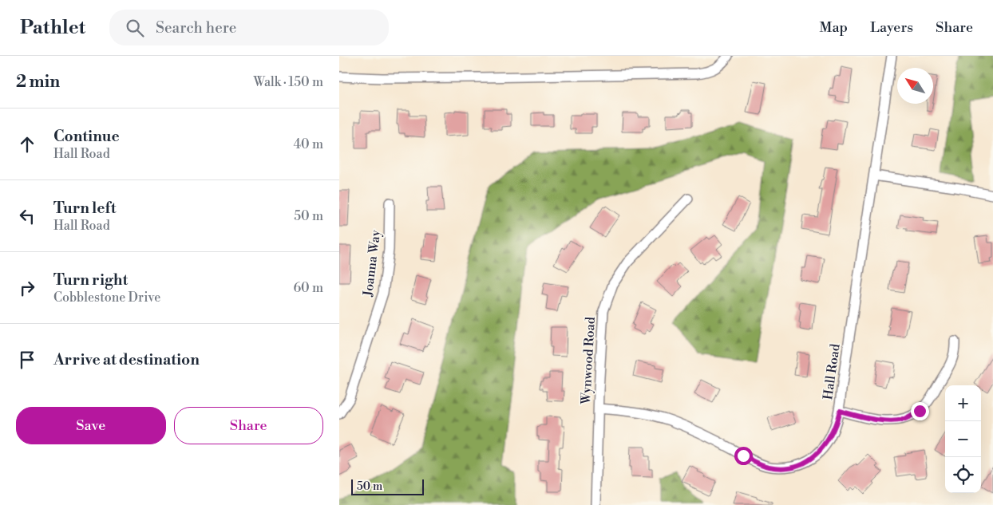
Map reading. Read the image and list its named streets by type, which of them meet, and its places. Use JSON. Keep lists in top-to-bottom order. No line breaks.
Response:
{"streets":{"street":["Joanna Way","Wynwood Road","Hall Road"]},"crossings":[["Wynwood Road","Hall Road"]],"scale_bar":"50 m","north":"top left","page":{"header":"Pathlet","search":"Search here","nav":["Map","Layers","Share"],"heading":["2 min","Walk · 150 m"],"list":[["Continue","Hall Road","40 m"],["Turn left","Hall Road","50 m"],["Turn right","Cobblestone Drive","60 m"],"Arrive at destination"],"map_buttons":["+","−"],"buttons":["Save","Share"],"scale":"50 m"}}
